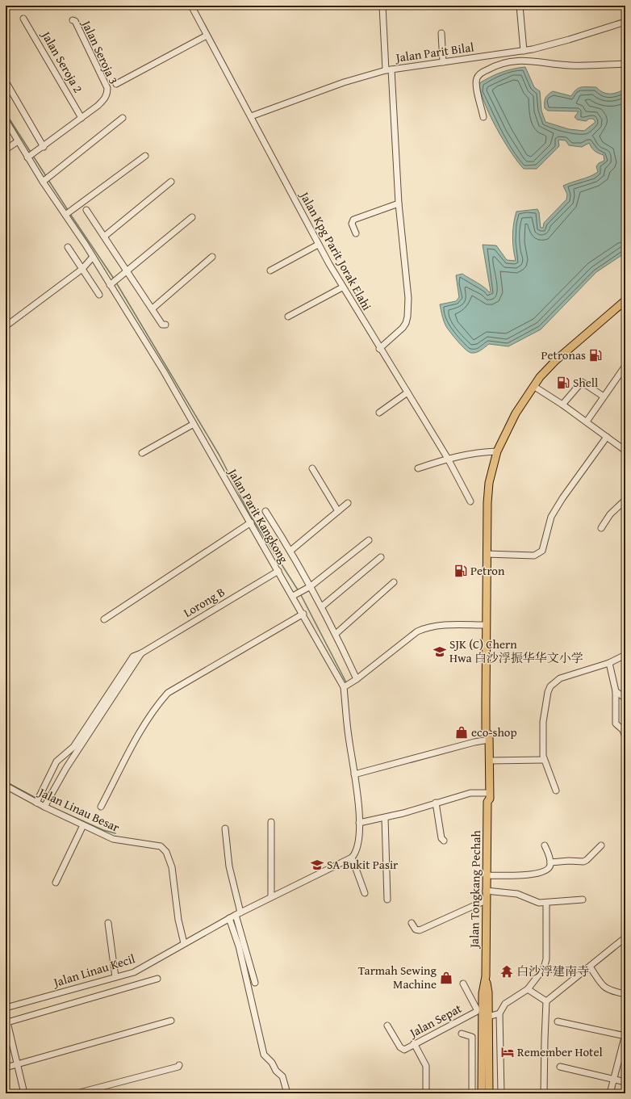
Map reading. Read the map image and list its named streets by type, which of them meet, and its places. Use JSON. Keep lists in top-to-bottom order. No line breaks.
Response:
{"streets":{"main road":["Jalan Tongkang Pechah"],"street":["Jalan Seroja 3","Jalan Parit Bilal","Jalan Seroja 2","Jalan Kpg Parit Jorak Elahi","Jalan Parit Kangkong","Lorong B","Jalan Linau Besar","Jalan Linau Kecil","Jalan Sepat"]},"crossings":[["Jalan Seroja 3","Jalan Seroja 2"],["Jalan Parit Bilal","Jalan Kpg Parit Jorak Elahi"],["Jalan Parit Kangkong","Lorong B"],["Jalan Linau Besar","Jalan Linau Kecil"],["Jalan Tongkang Pechah","Jalan Sepat"]],"places":{"fuel station":["Petronas","Shell","Petron"],"school or university":["SJK (C) Chern Hwa 白沙浮振华华文小学","SA Bukit Pasir"],"shop":["eco-shop","Tarmah Sewing Machine"],"temple":["白沙浮建南寺"],"hotel":["Remember Hotel"]}}
